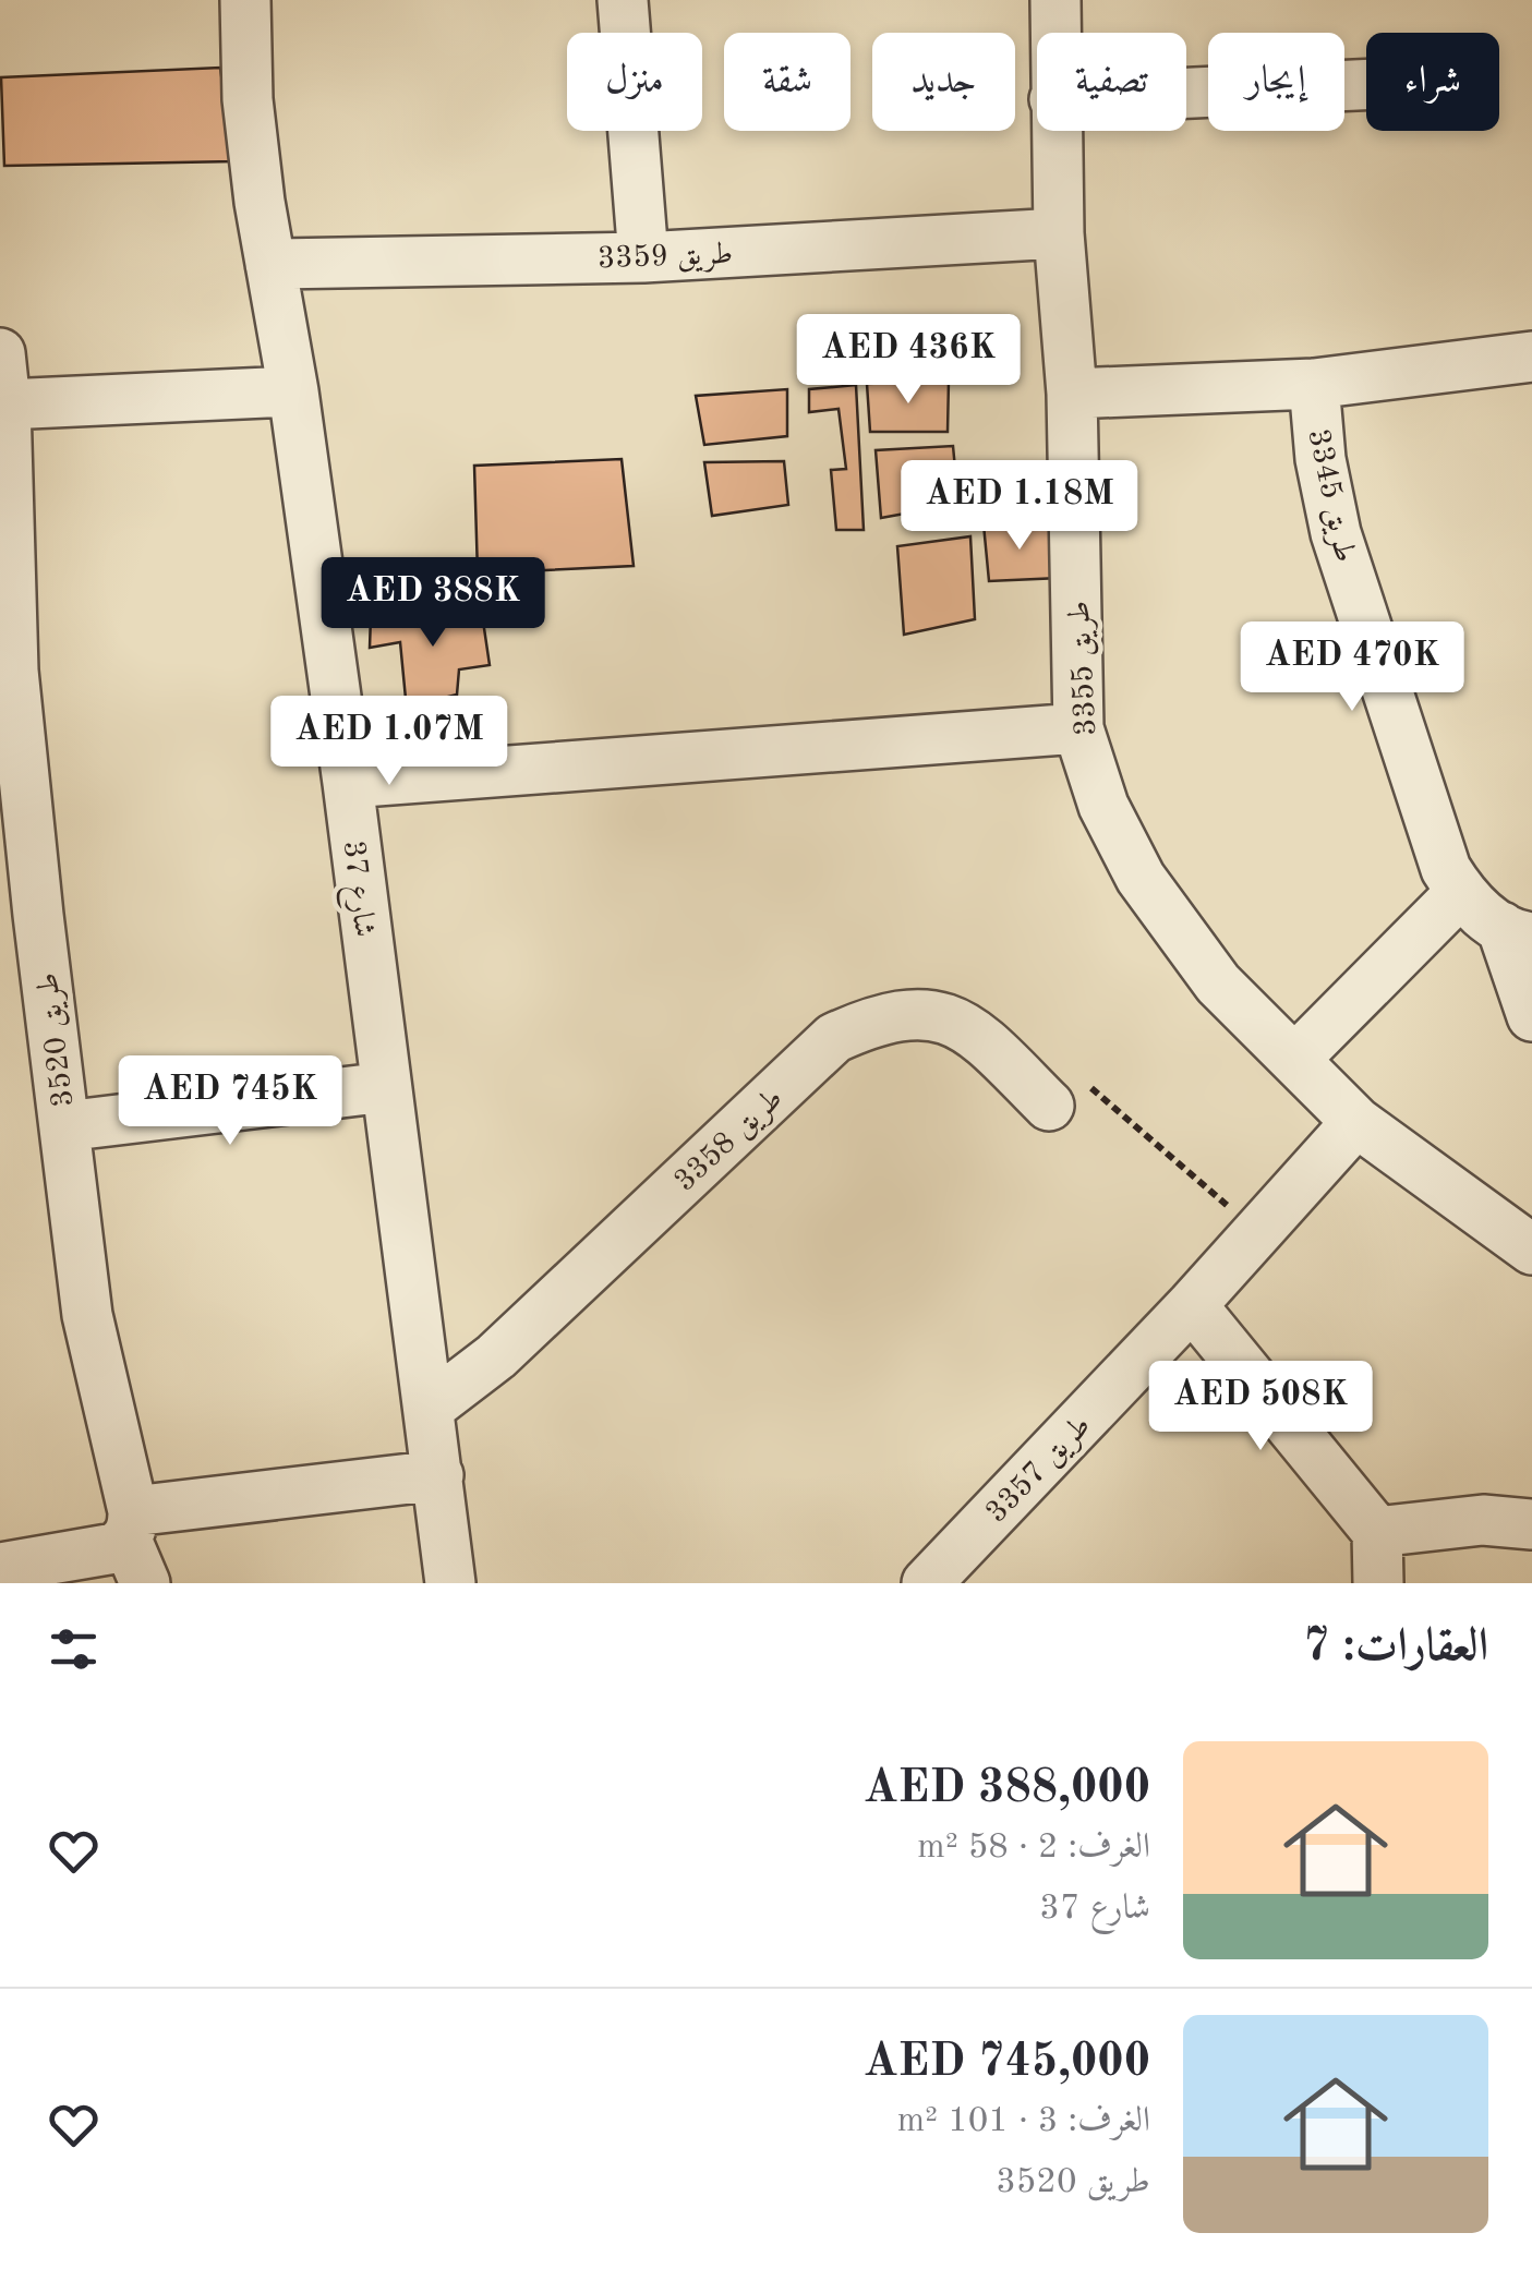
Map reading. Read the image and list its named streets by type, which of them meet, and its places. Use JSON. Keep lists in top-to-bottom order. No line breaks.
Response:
{"streets":{"street":["طريق 3359","طريق 3345","طريق 3355","شارع 37","طريق 3520","طريق 3358","طريق 3357"]},"crossings":[["طريق 3359","طريق 3355"],["طريق 3359","شارع 37"],["طريق 3345","طريق 3355"],["طريق 3355","طريق 3357"],["شارع 37","طريق 3358"]],"page":{"chip":["شراء","إيجار","تصفية","جديد","شقة","منزل"],"price":["AED 436K","AED 1.18M","AED 388K","AED 470K","AED 1.07M","AED 745K","AED 508K"],"heading":"العقارات: 7","list":[{"name":"AED 388,000","note":"الغرف: 2 · 58 m² · شارع 37"},{"name":"AED 745,000","note":"الغرف: 3 · 101 m² · طريق 3520"}]}}
